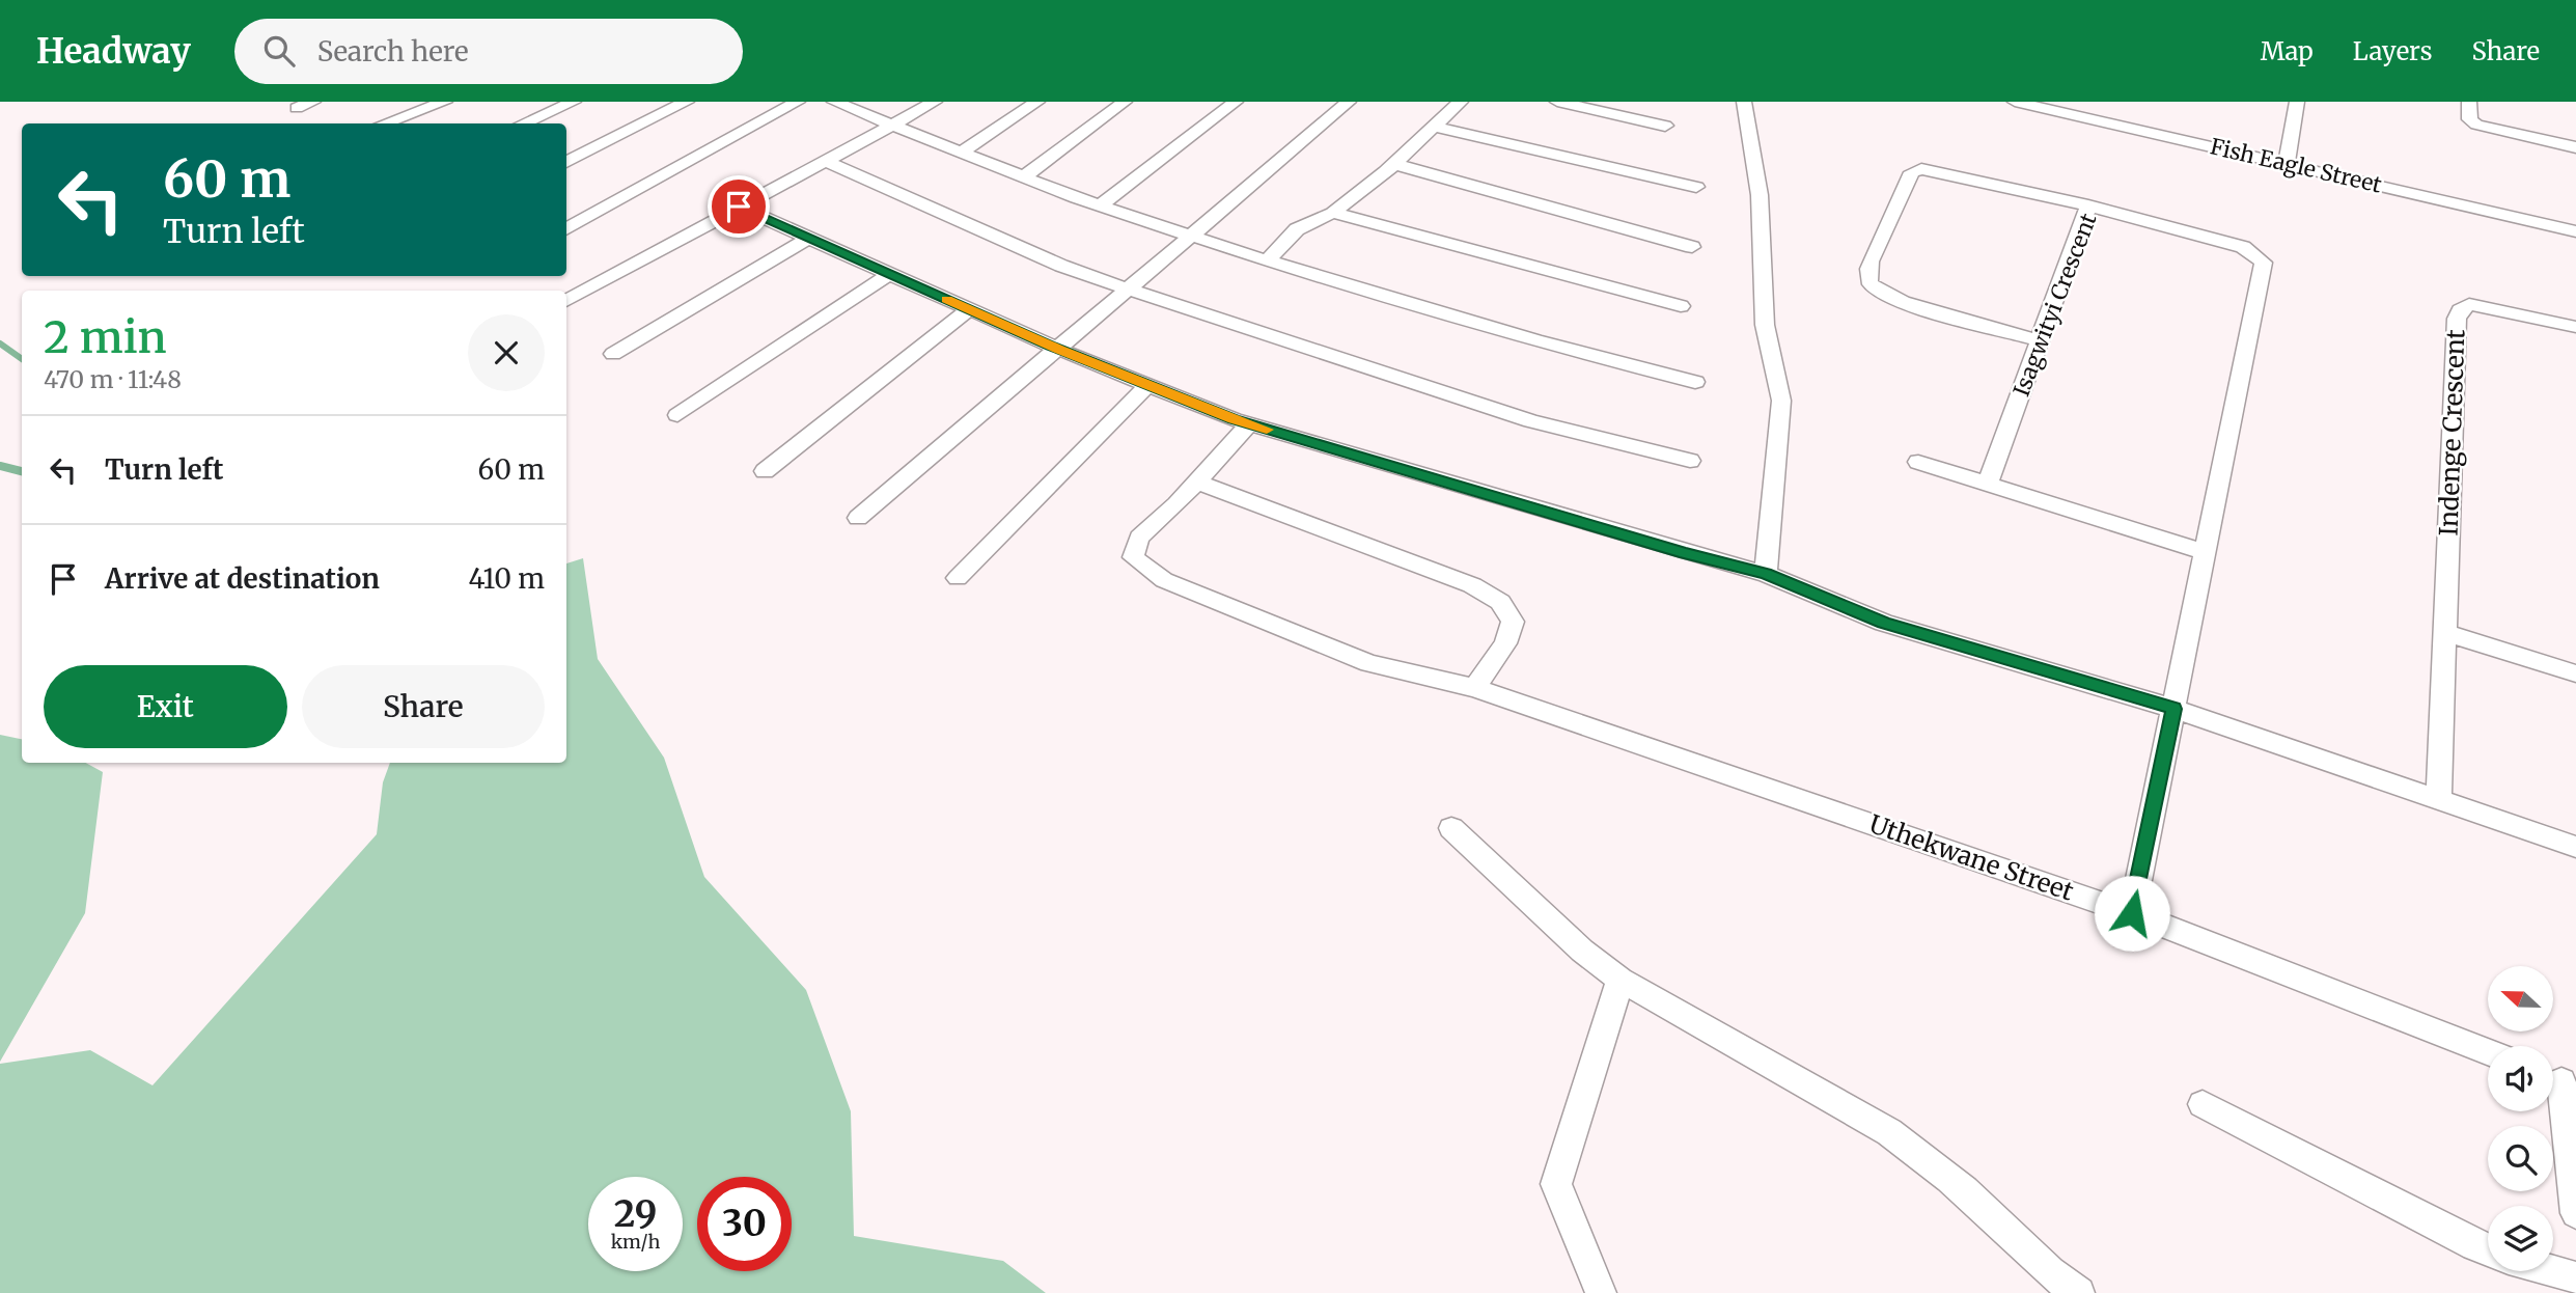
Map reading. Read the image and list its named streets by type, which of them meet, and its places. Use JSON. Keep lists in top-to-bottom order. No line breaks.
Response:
{"streets":{"street":["Fish Eagle Street","Isagwityi Crescent","Indenge Crescent","Uthekwane Street"]},"crossings":[["Isagwityi Crescent","Uthekwane Street"]],"north":"left","page":{"header":"Headway","search":"Search here","nav":["Map","Layers","Share"],"turn":["60 m","Turn left"],"heading":["2 min","470 m · 11:48"],"list":[{"name":"Turn left","value":"60 m"},{"name":"Arrive at destination","value":"410 m"}],"buttons":["Exit","Share"],"speed":"29 km/h","limit":"30"}}
